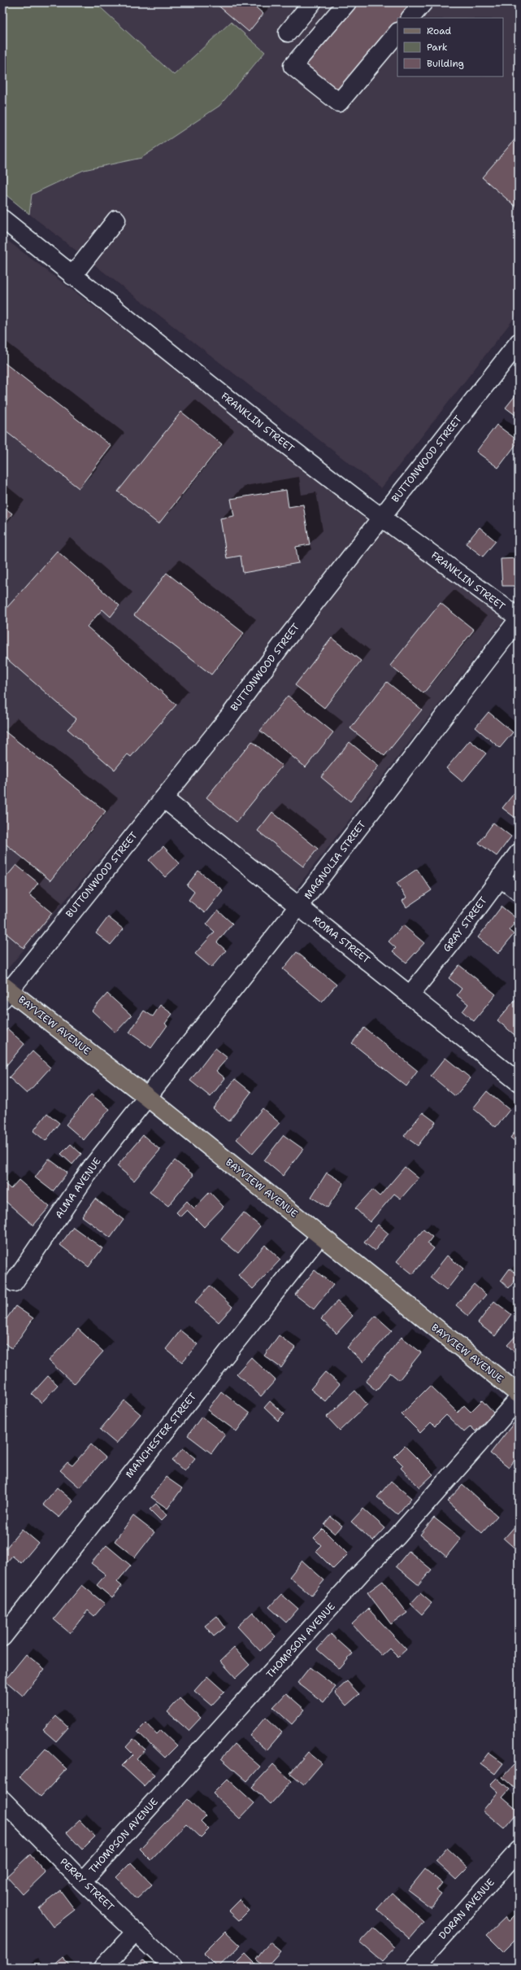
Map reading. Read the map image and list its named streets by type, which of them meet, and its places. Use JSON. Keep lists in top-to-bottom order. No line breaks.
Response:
{"streets":{"main road":["BAYVIEW AVENUE"],"street":["FRANKLIN STREET","BUTTONWOOD STREET","MAGNOLIA STREET","GRAY STREET","ROMA STREET","ALMA AVENUE","MANCHESTER STREET","THOMPSON AVENUE","PERRY STREET","DORAN AVENUE"]},"crossings":[["FRANKLIN STREET","BUTTONWOOD STREET"],["FRANKLIN STREET","MAGNOLIA STREET"],["BUTTONWOOD STREET","ROMA STREET"],["BUTTONWOOD STREET","BAYVIEW AVENUE"],["MAGNOLIA STREET","ROMA STREET"],["MAGNOLIA STREET","BAYVIEW AVENUE"],["MAGNOLIA STREET","ALMA AVENUE"],["GRAY STREET","ROMA STREET"],["BAYVIEW AVENUE","ALMA AVENUE"],["BAYVIEW AVENUE","MANCHESTER STREET"],["THOMPSON AVENUE","PERRY STREET"]],"legend":["Road","Park","Building"]}
